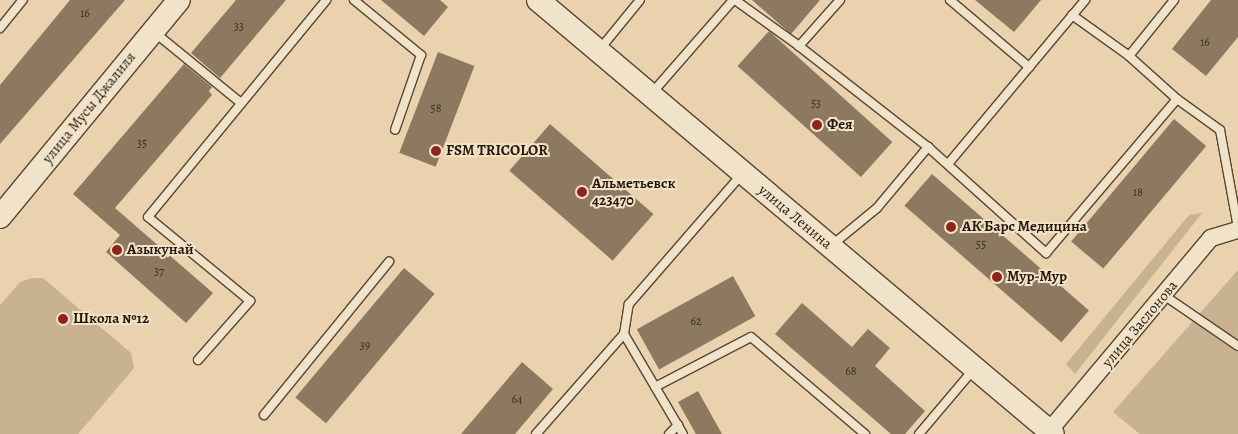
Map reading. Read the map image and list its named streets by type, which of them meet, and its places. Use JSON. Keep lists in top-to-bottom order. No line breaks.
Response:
{"streets":{"main road":["улица Мусы Джалиля","улица Ленина"],"street":["улица Заслонова"]},"crossings":[["улица Ленина","улица Заслонова"]],"places":["Фея","FSM TRICOLOR","Альметьевск 423470","АК Барс Медицина","Азыкунай","Мур-Мур","Школа №12"],"house_numbers":["16","33","16","53","58","35","18","55","37","62","39","68","64"]}
